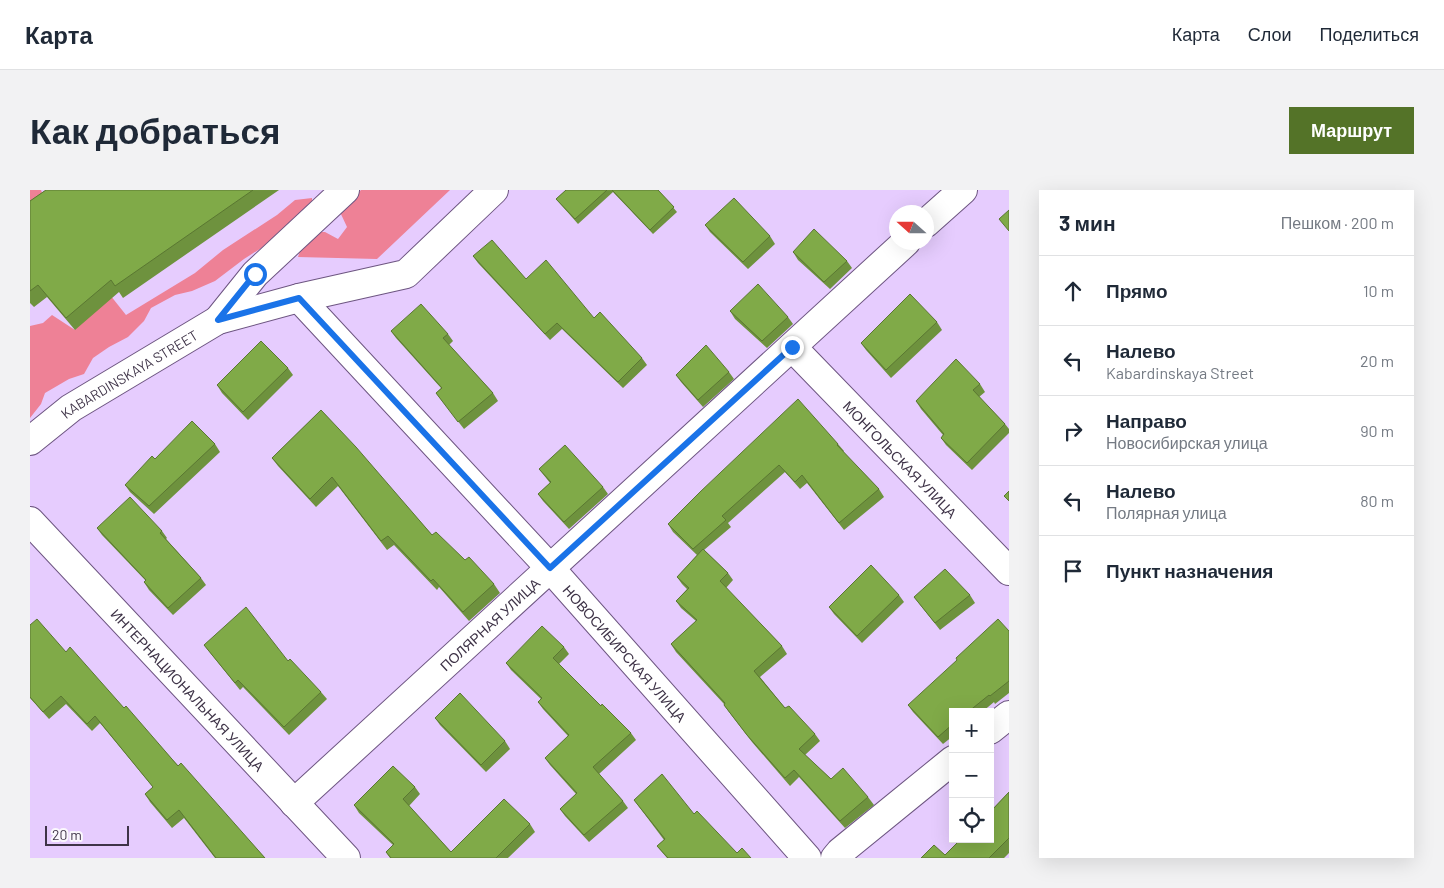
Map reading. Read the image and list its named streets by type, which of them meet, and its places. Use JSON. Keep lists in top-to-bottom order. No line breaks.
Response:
{"streets":{"street":["KABARDINSKAYA STREET","МОНГОЛЬСКАЯ УЛИЦА","ПОЛЯРНАЯ УЛИЦА","НОВОСИБИРСКАЯ УЛИЦА","ИНТЕРНАЦИОНАЛЬНАЯ УЛИЦА"]},"crossings":[["KABARDINSKAYA STREET","НОВОСИБИРСКАЯ УЛИЦА"],["МОНГОЛЬСКАЯ УЛИЦА","ПОЛЯРНАЯ УЛИЦА"],["ПОЛЯРНАЯ УЛИЦА","НОВОСИБИРСКАЯ УЛИЦА"],["ПОЛЯРНАЯ УЛИЦА","ИНТЕРНАЦИОНАЛЬНАЯ УЛИЦА"]],"scale_bar":"20 m","north":"left","page":{"header":"Карта","nav":["Карта","Слои","Поделиться"],"buttons":"Маршрут","title":"Как добраться","heading":["3 мин","Пешком · 200 m"],"list":[["Прямо","10 m"],["Налево","Kabardinskaya Street","20 m"],["Направо","Новосибирская улица","90 m"],["Налево","Полярная улица","80 m"],"Пункт назначения"],"map_buttons":["+","−"],"scale":"20 m"}}
